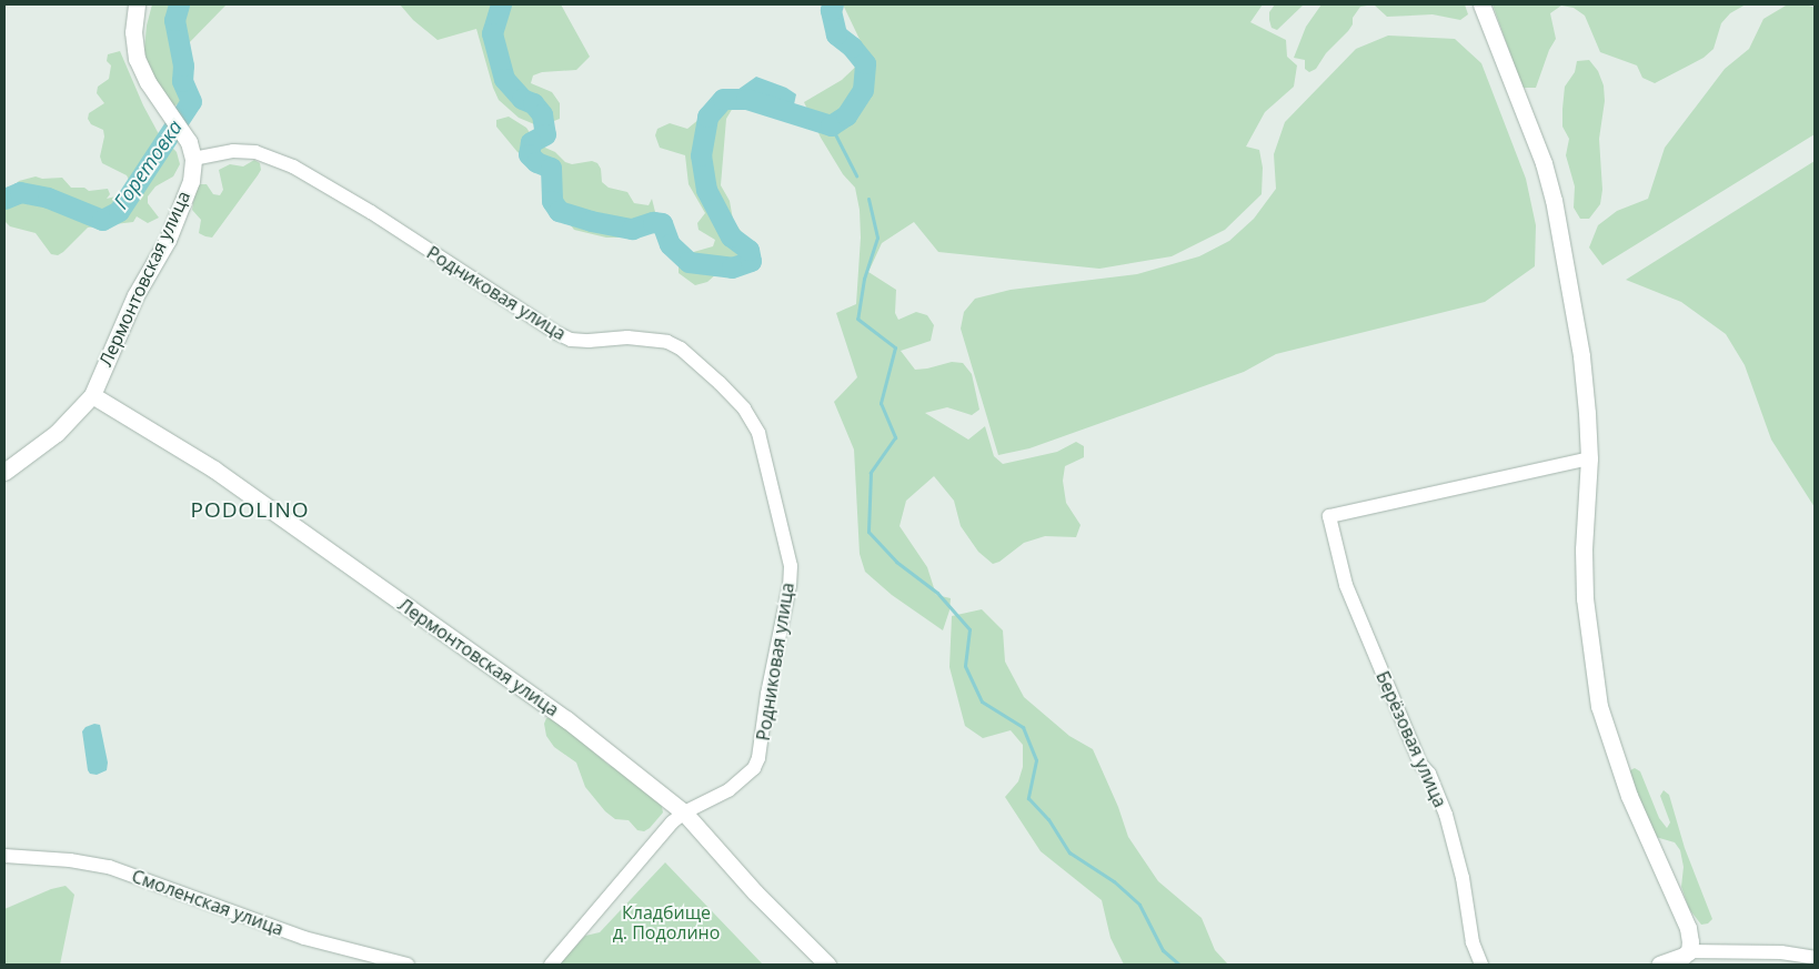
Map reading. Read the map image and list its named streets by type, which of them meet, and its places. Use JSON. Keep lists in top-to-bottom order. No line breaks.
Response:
{"streets":{"street":["Лермонтовская улица","Родниковая улица","Берёзовая улица","Смоленская улица"]},"crossings":[["Лермонтовская улица","Родниковая улица"]],"districts":["PODOLINO"],"water":["Горетовка"],"parks":["Кладбище д. Подолино"]}
